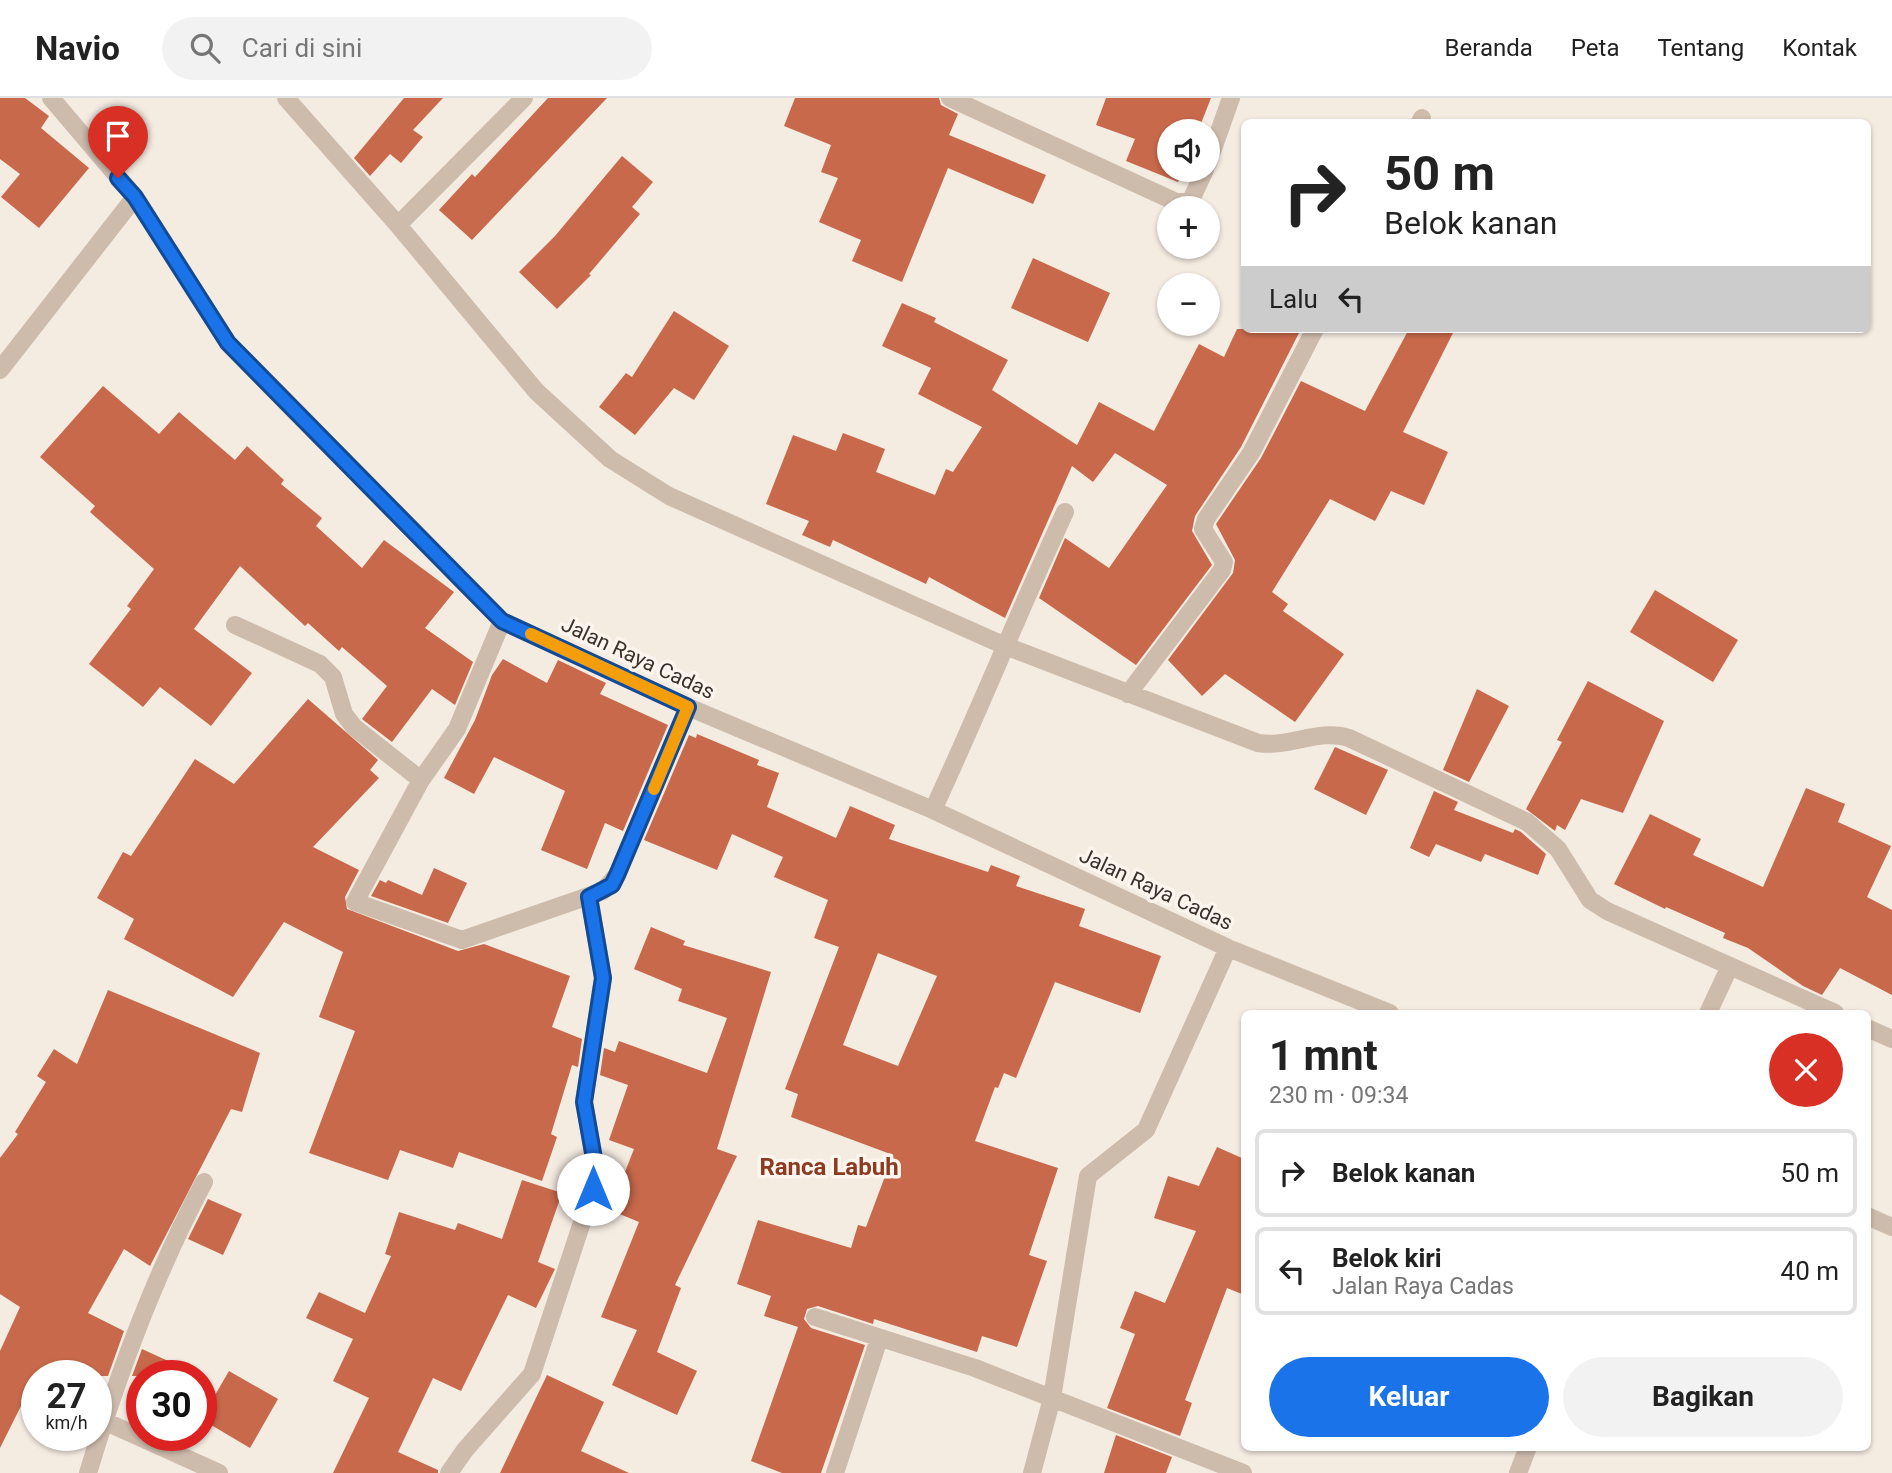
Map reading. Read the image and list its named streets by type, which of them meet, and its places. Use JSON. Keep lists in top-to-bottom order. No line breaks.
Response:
{"streets":{"street":["Jalan Raya Cadas"]},"districts":["Ranca Labuh"],"page":{"header":"Navio","search":"Cari di sini","nav":["Beranda","Peta","Tentang","Kontak"],"map_buttons":["+","−"],"turn":["50 m","Belok kanan"],"then":"Lalu","heading":["1 mnt","230 m · 09:34"],"list":[{"name":"Belok kanan","value":"50 m"},{"name":"Belok kiri","note":"Jalan Raya Cadas","value":"40 m"}],"buttons":["Keluar","Bagikan"],"speed":"27 km/h","limit":"30"}}
